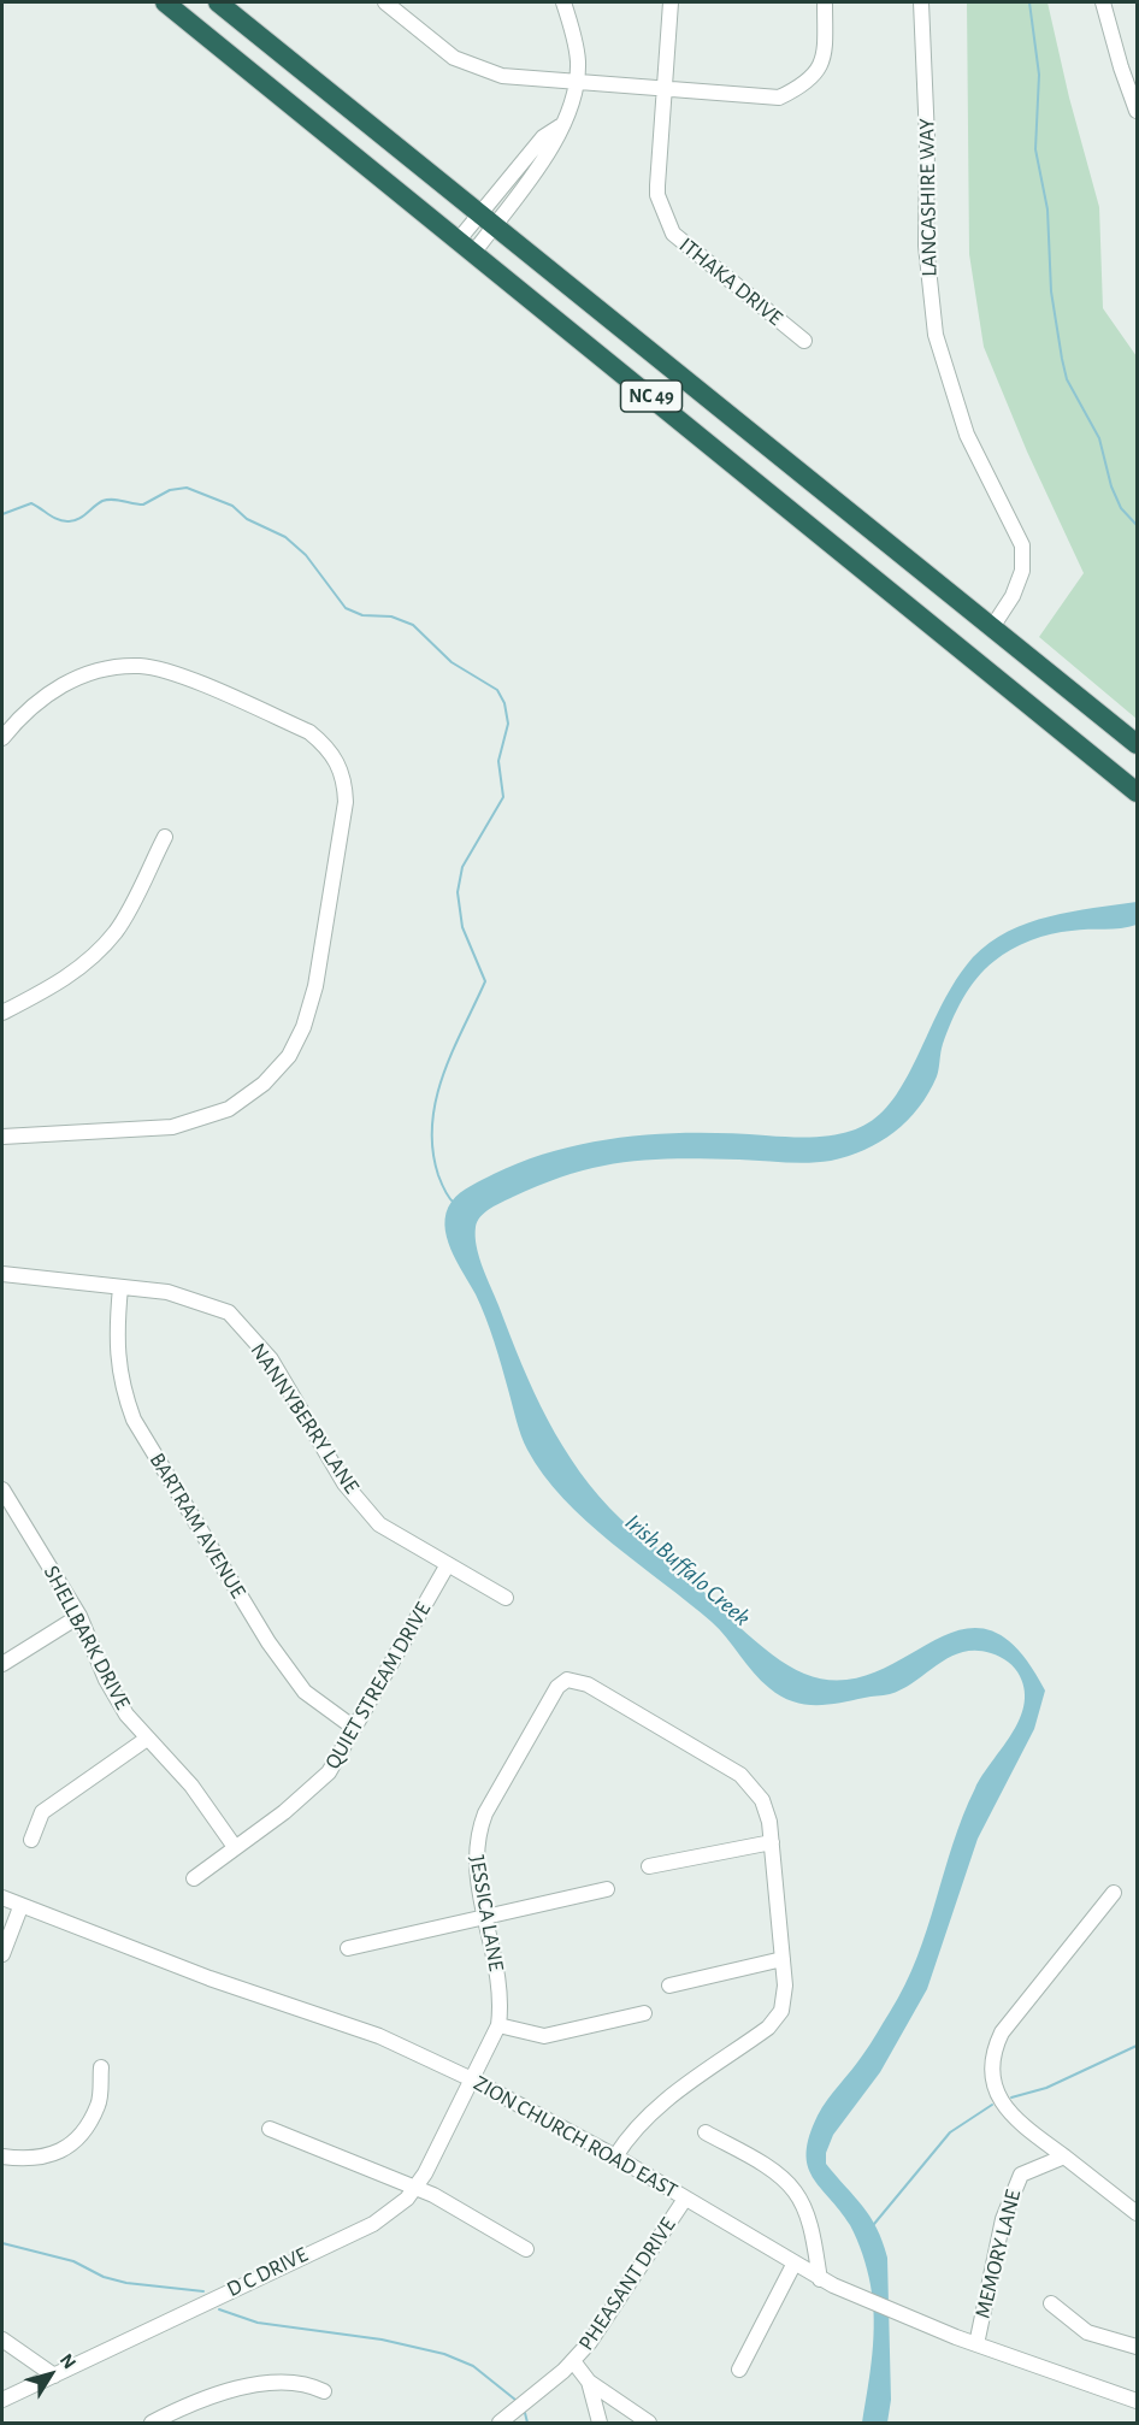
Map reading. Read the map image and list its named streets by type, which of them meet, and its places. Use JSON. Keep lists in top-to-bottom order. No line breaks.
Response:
{"streets":{"highway":["NC 49"],"street":["LANCASHIRE WAY","ITHAKA DRIVE","NANNYBERRY LANE","BARTRAM AVENUE","SHELLBARK DRIVE","QUIET STREAM DRIVE","JESSICA LANE","ZION CHURCH ROAD EAST","MEMORY LANE","D C DRIVE","PHEASANT DRIVE"]},"crossings":[["LANCASHIRE WAY","NC 49"],["NANNYBERRY LANE","BARTRAM AVENUE"],["NANNYBERRY LANE","QUIET STREAM DRIVE"],["BARTRAM AVENUE","QUIET STREAM DRIVE"],["SHELLBARK DRIVE","QUIET STREAM DRIVE"],["JESSICA LANE","ZION CHURCH ROAD EAST"],["JESSICA LANE","D C DRIVE"],["ZION CHURCH ROAD EAST","MEMORY LANE"],["ZION CHURCH ROAD EAST","D C DRIVE"],["ZION CHURCH ROAD EAST","PHEASANT DRIVE"]],"water":["Irish Buffalo Creek"],"north":"top right"}
